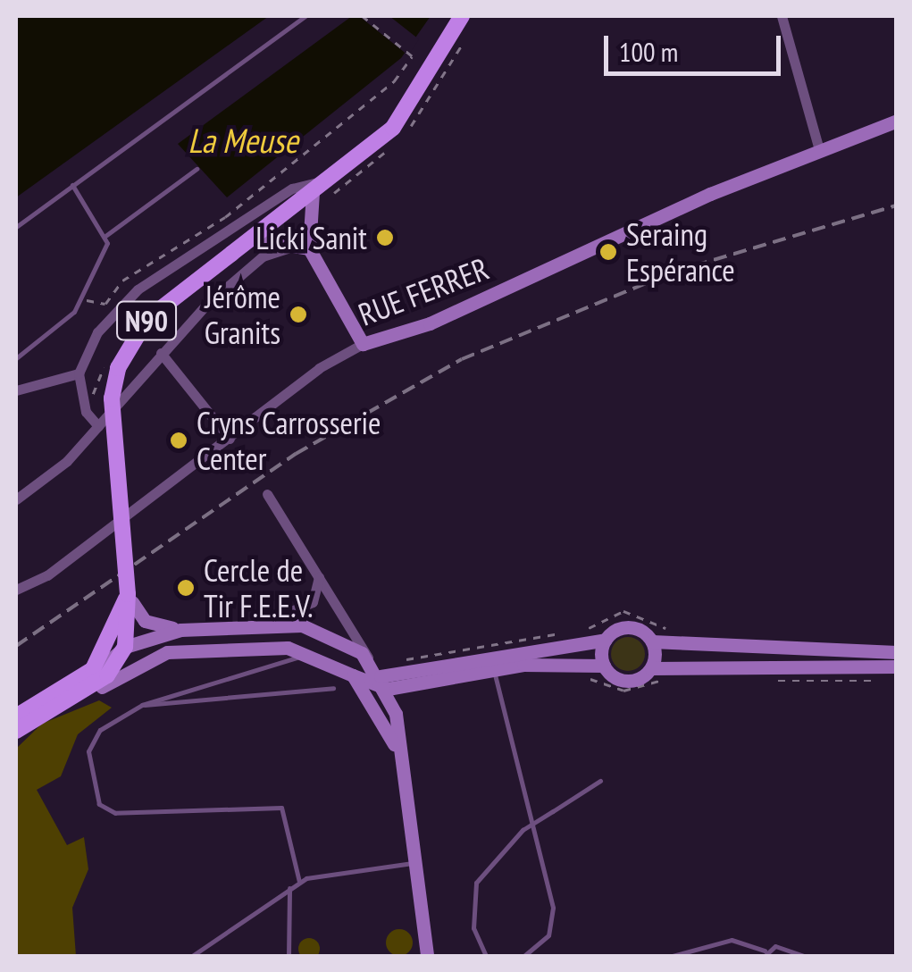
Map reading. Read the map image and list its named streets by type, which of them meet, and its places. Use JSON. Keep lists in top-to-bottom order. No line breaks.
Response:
{"streets":{"main road":["N90"],"street":["RUE FERRER"]},"water":["La Meuse"],"places":["Licki Sanit","Seraing Espérance","Jérôme Granits","Cryns Carrosserie Center","Cercle de Tir F.E.E.V."],"scale_bar":"100 m"}
